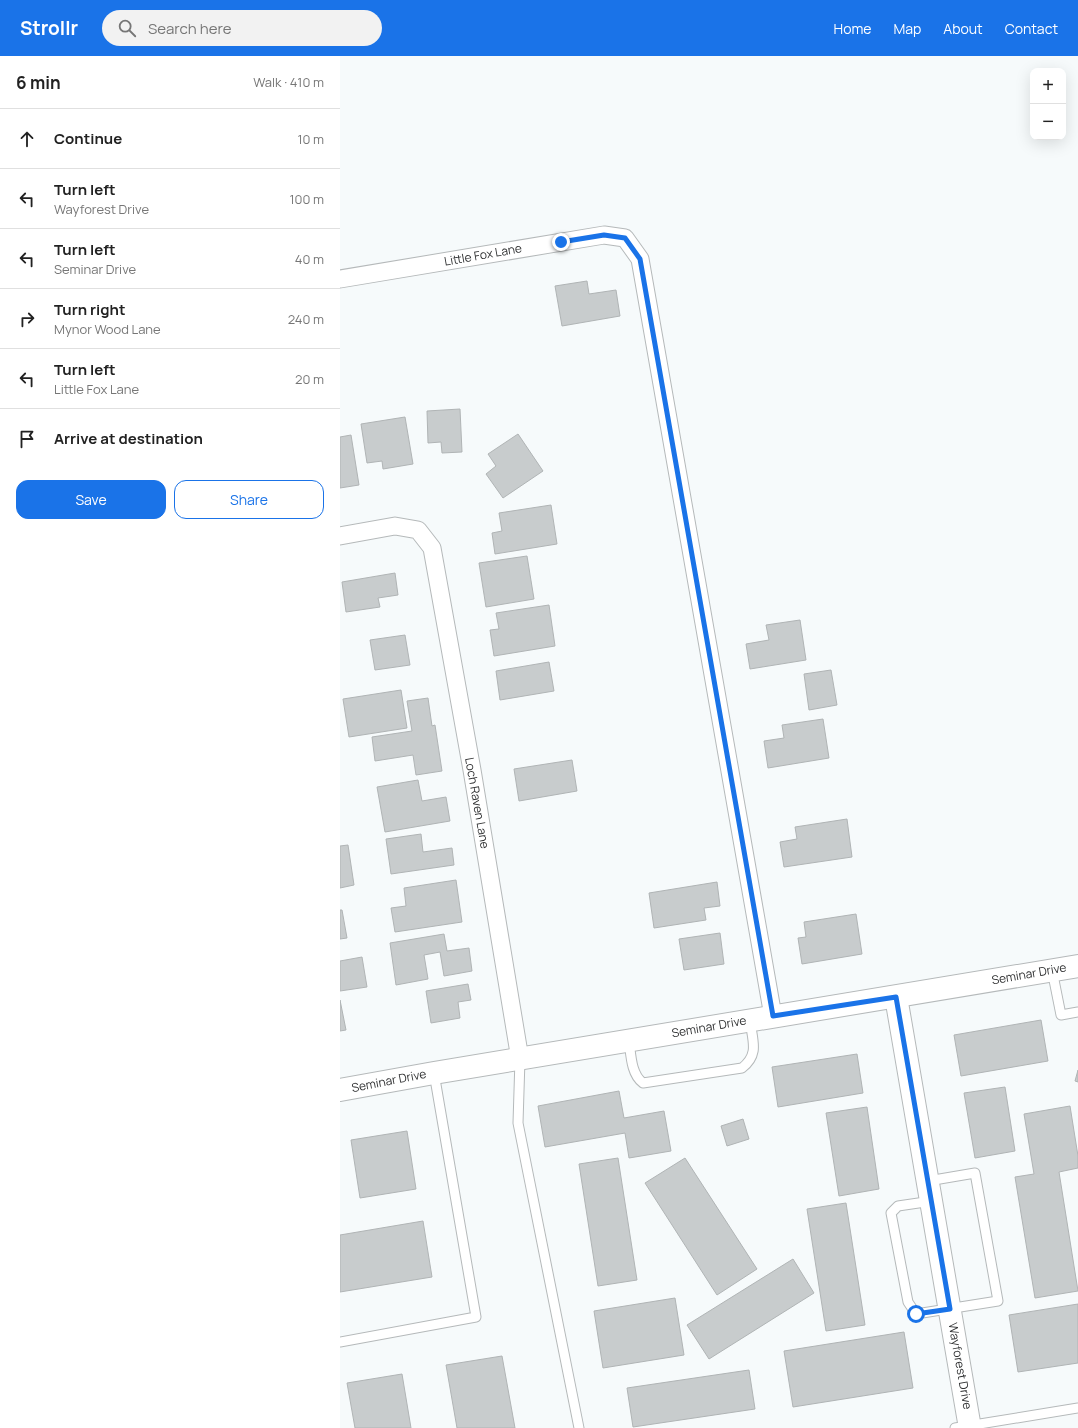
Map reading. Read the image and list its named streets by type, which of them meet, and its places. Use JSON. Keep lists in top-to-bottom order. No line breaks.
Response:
{"streets":{"street":["Little Fox Lane","Loch Raven Lane","Seminar Drive","Wayforest Drive"]},"crossings":[["Little Fox Lane","Seminar Drive"],["Loch Raven Lane","Seminar Drive"],["Seminar Drive","Wayforest Drive"]],"page":{"header":"Strollr","search":"Search here","nav":["Home","Map","About","Contact"],"heading":["6 min","Walk · 410 m"],"map_buttons":["+","−"],"list":[["Continue","10 m"],["Turn left","Wayforest Drive","100 m"],["Turn left","Seminar Drive","40 m"],["Turn right","Mynor Wood Lane","240 m"],["Turn left","Little Fox Lane","20 m"],"Arrive at destination"],"buttons":["Save","Share"]}}
